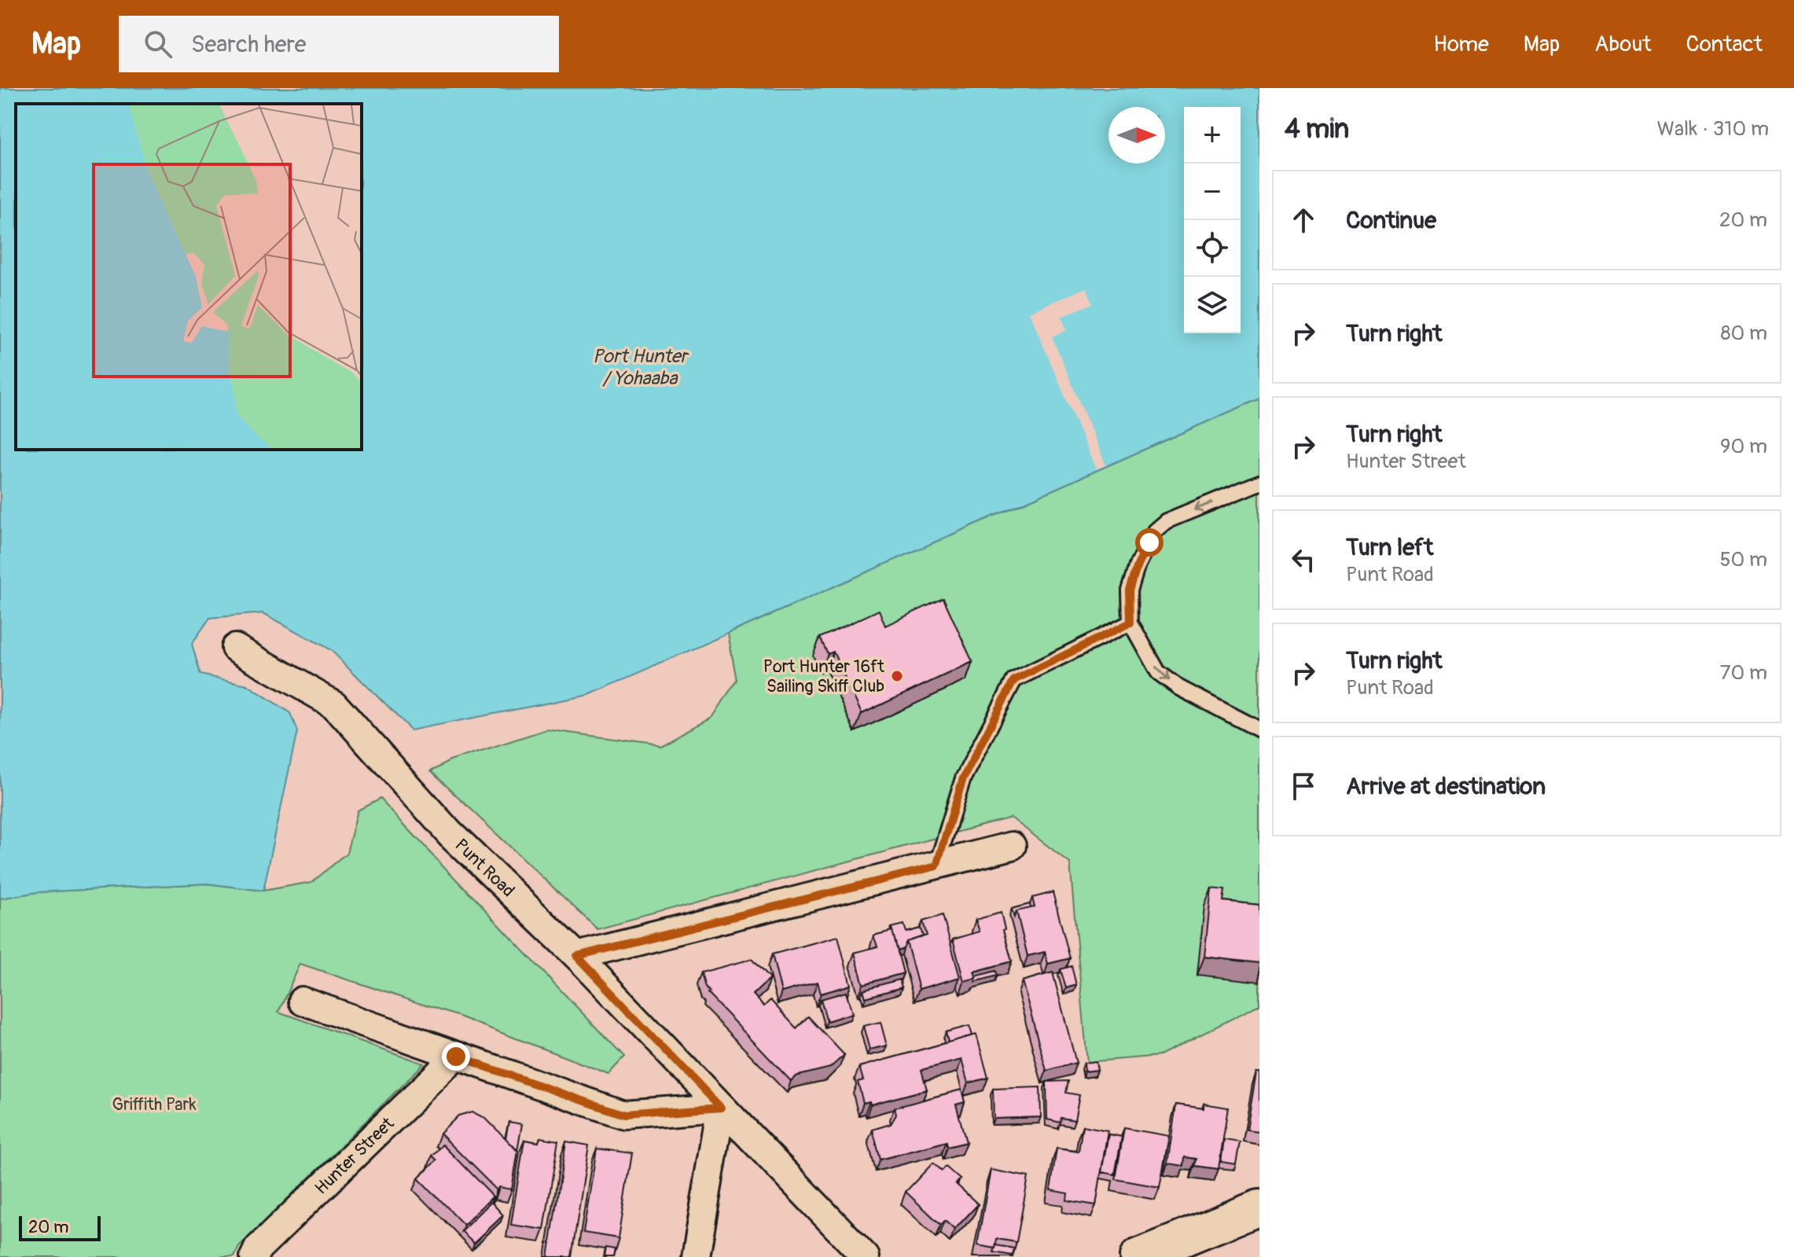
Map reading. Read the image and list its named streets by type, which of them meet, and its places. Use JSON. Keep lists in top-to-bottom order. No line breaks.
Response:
{"streets":{"street":["Punt Road","Hunter Street"]},"water":["Port Hunter / Yohaaba"],"parks":["Griffith Park"],"places":["Port Hunter 16ft Sailing Skiff Club"],"scale_bar":"20 m","north":"right","page":{"header":"Map","search":"Search here","nav":["Home","Map","About","Contact"],"heading":["4 min","Walk · 310 m"],"map_buttons":["+","−"],"list":[["Continue","20 m"],["Turn right","80 m"],["Turn right","Hunter Street","90 m"],["Turn left","Punt Road","50 m"],["Turn right","Punt Road","70 m"],"Arrive at destination"],"scale":"20 m"}}
